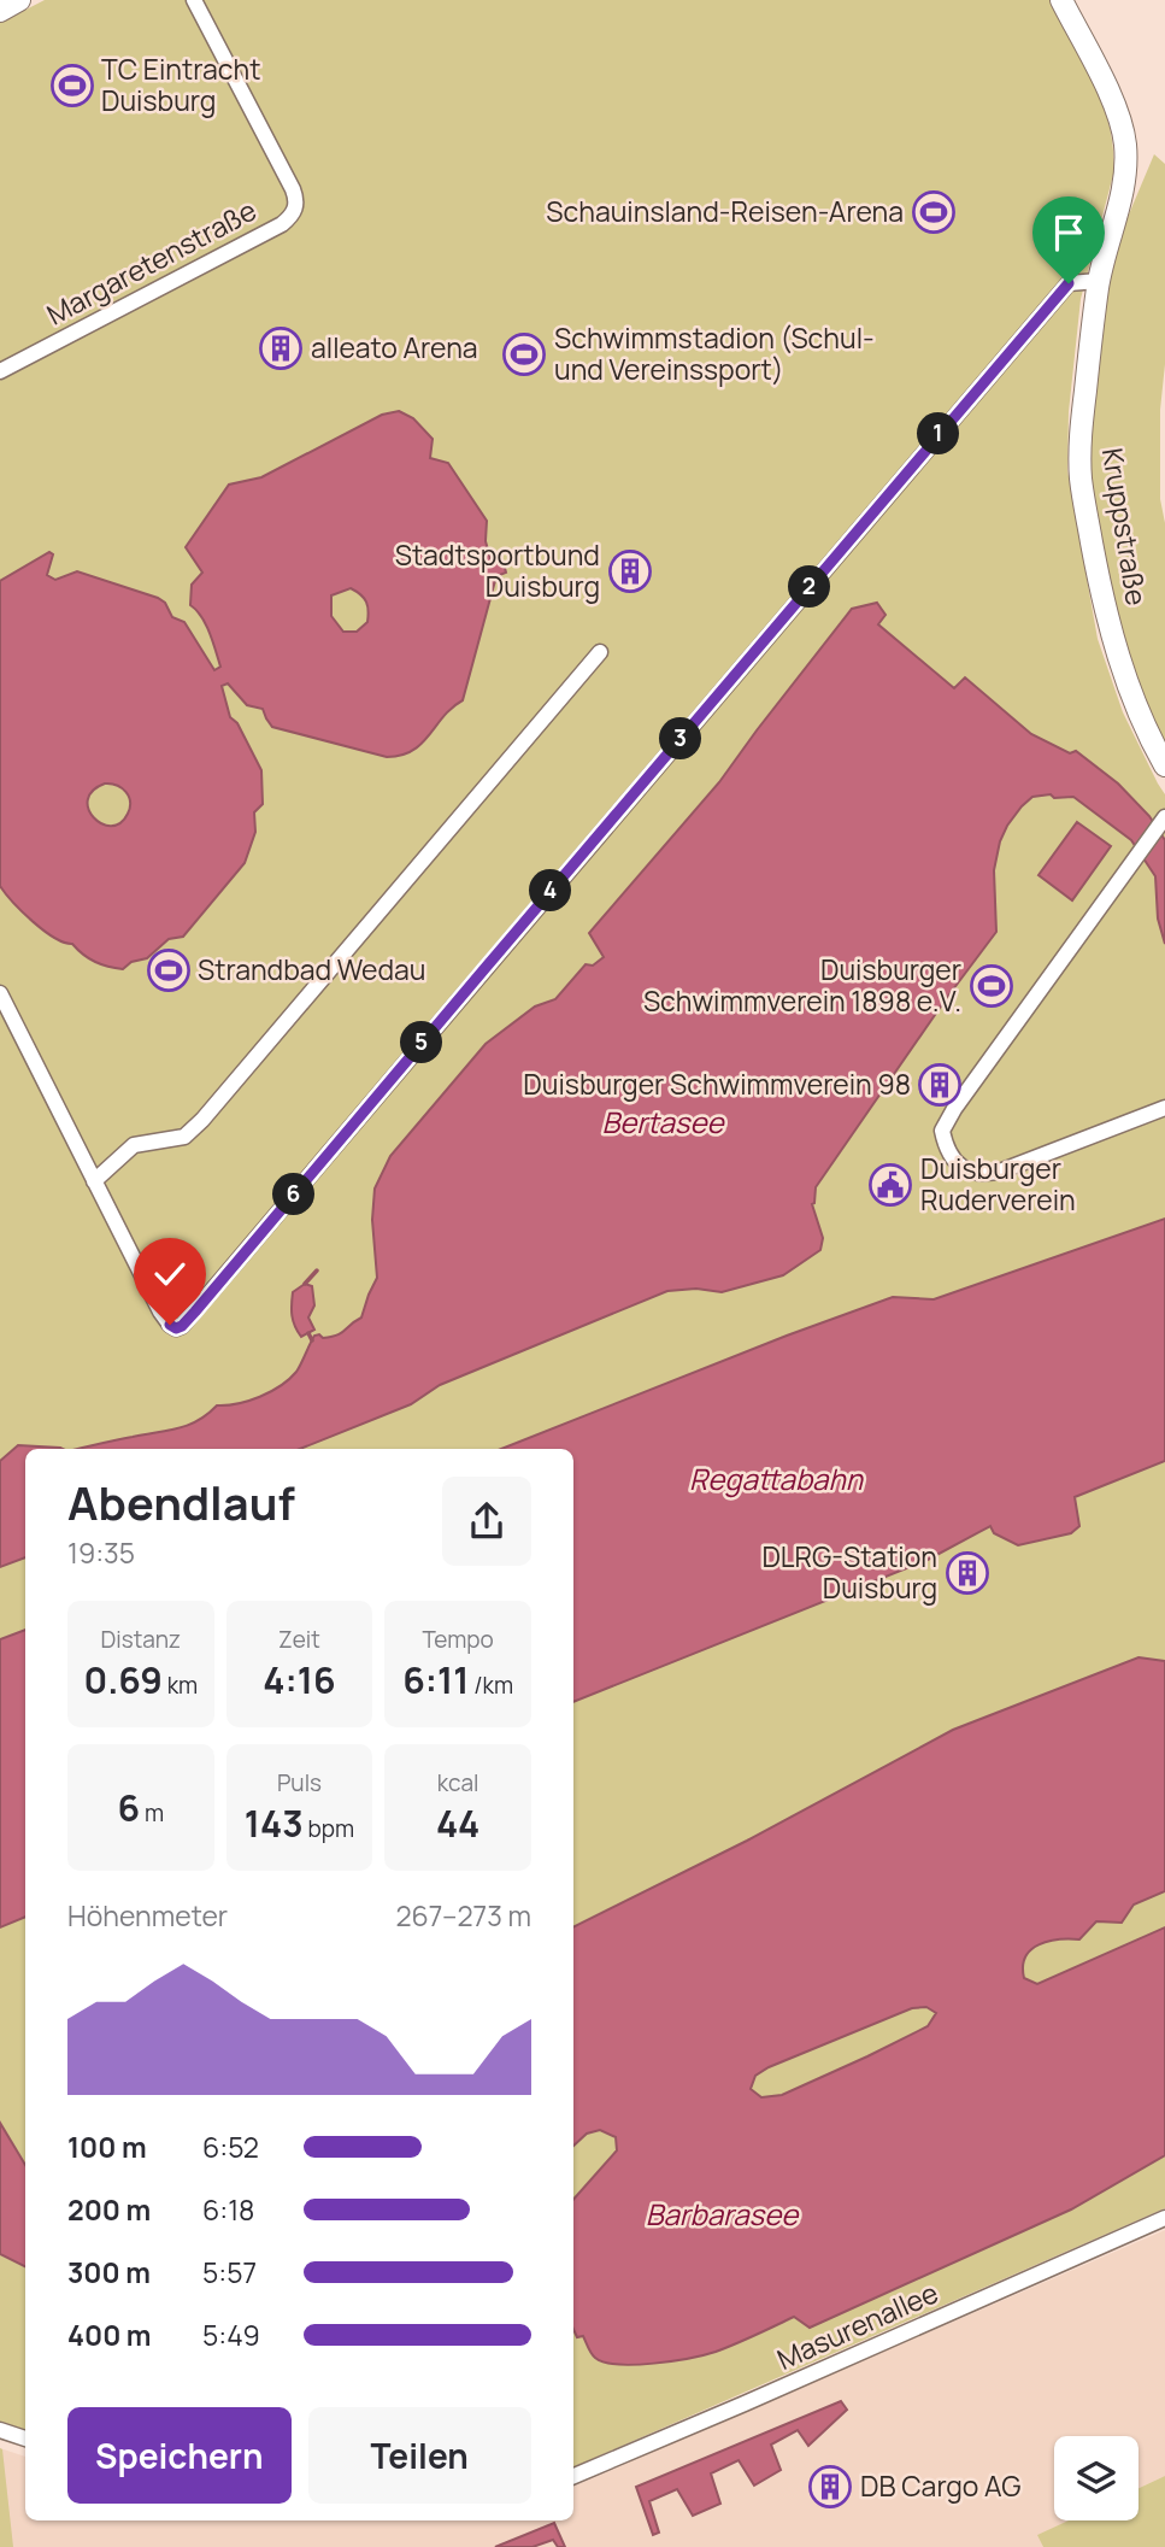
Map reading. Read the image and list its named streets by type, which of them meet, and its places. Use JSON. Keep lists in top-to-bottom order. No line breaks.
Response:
{"streets":{"street":["Margaretenstraße","Kruppstraße","Masurenallee"]},"water":["Bertasee","Regattabahn","Barbarasee"],"places":{"sports":["TC Eintracht Duisburg","Schauinsland-Reisen-Arena","Schwimmstadion (Schul- und Vereinssport)","Strandbad Wedau","Duisburger Schwimmverein 1898 e.V."],"building":["alleato Arena","Stadtsportbund Duisburg","Duisburger Schwimmverein 98","DLRG-Station Duisburg","DB Cargo AG"],"public building":["Duisburger Ruderverein"]},"page":{"pins":["1","2","3","4","5","6"],"heading":["Abendlauf","19:35"],"stats":[["Distanz","0.69 km"],["Zeit","4:16"],["Tempo","6:11 /km"],["6 m"],["Puls","143 bpm"],["kcal","44"]],"chart":["Höhenmeter","267–273 m"],"list":[{"name":"100 m","note":"6:52"},{"name":"200 m","note":"6:18"},{"name":"300 m","note":"5:57"},{"name":"400 m","note":"5:49"}],"buttons":["Speichern","Teilen"]}}
